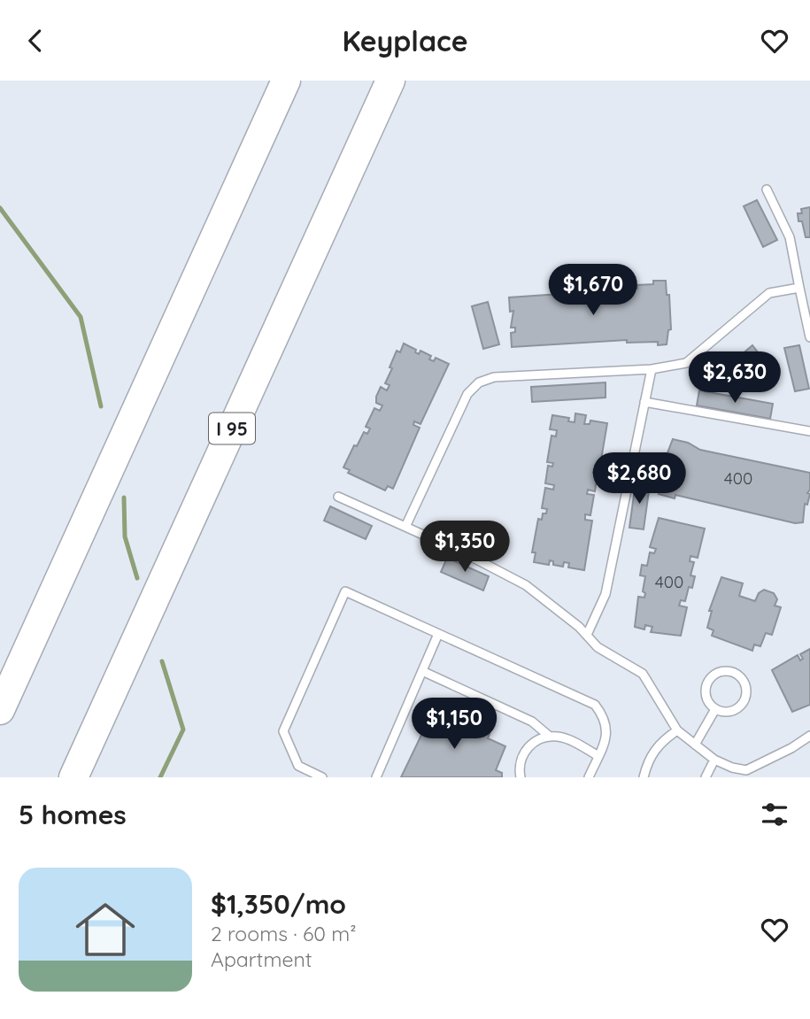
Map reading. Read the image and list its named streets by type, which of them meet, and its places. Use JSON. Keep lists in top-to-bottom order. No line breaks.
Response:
{"streets":{"highway":["I 95"]},"house_numbers":["400","400"],"page":{"header":"Keyplace","price":["$1,670","$2,630","$2,680","$1,350","$1,150"],"heading":"5 homes","list":[{"name":"$1,350/mo","note":"2 rooms · 60 m² · Apartment"}]}}
